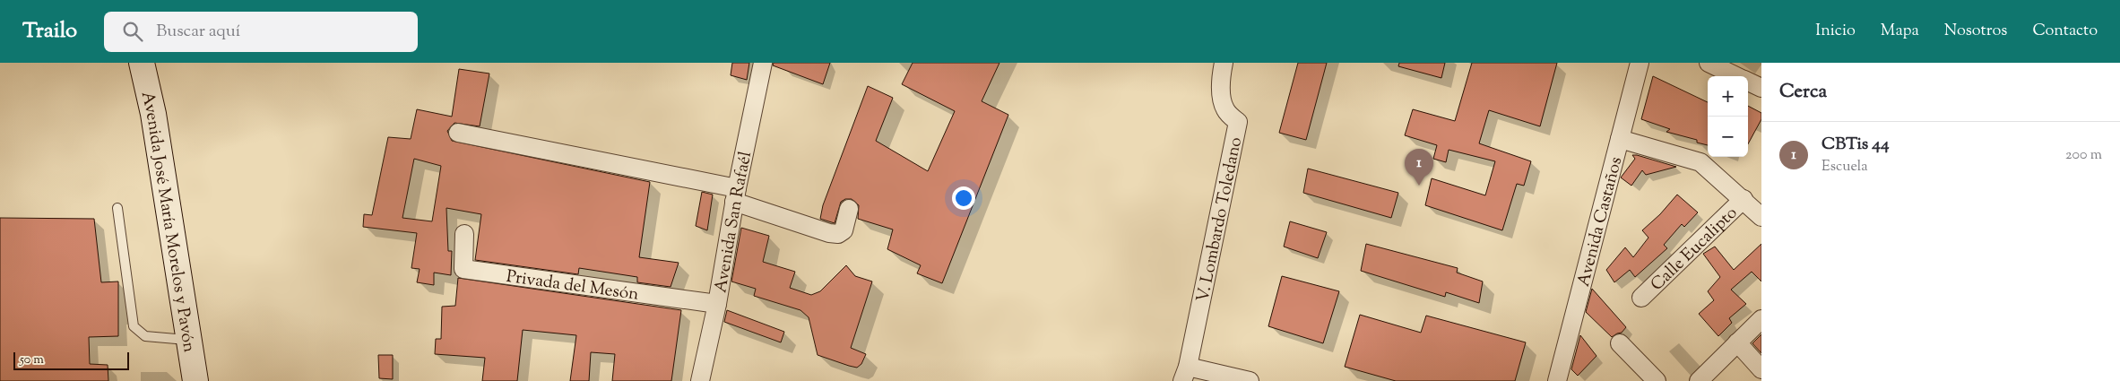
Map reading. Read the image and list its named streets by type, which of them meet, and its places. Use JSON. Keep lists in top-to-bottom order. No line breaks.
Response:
{"streets":{"main road":["Avenida José María Morelos y Pavón"],"street":["V. Lombardo Toledano","Avenida San Rafaél","Avenida Castaños","Calle Eucalipto","Privada del Mesón"]},"crossings":[["Avenida San Rafaél","Privada del Mesón"]],"scale_bar":"50 m","page":{"header":"Trailo","search":"Buscar aquí","nav":["Inicio","Mapa","Nosotros","Contacto"],"heading":"Cerca","map_buttons":["+","−"],"list":[{"mark":"1","name":"CBTis 44","note":"Escuela","value":"200 m"}],"pins":"1","scale":"50 m"}}
